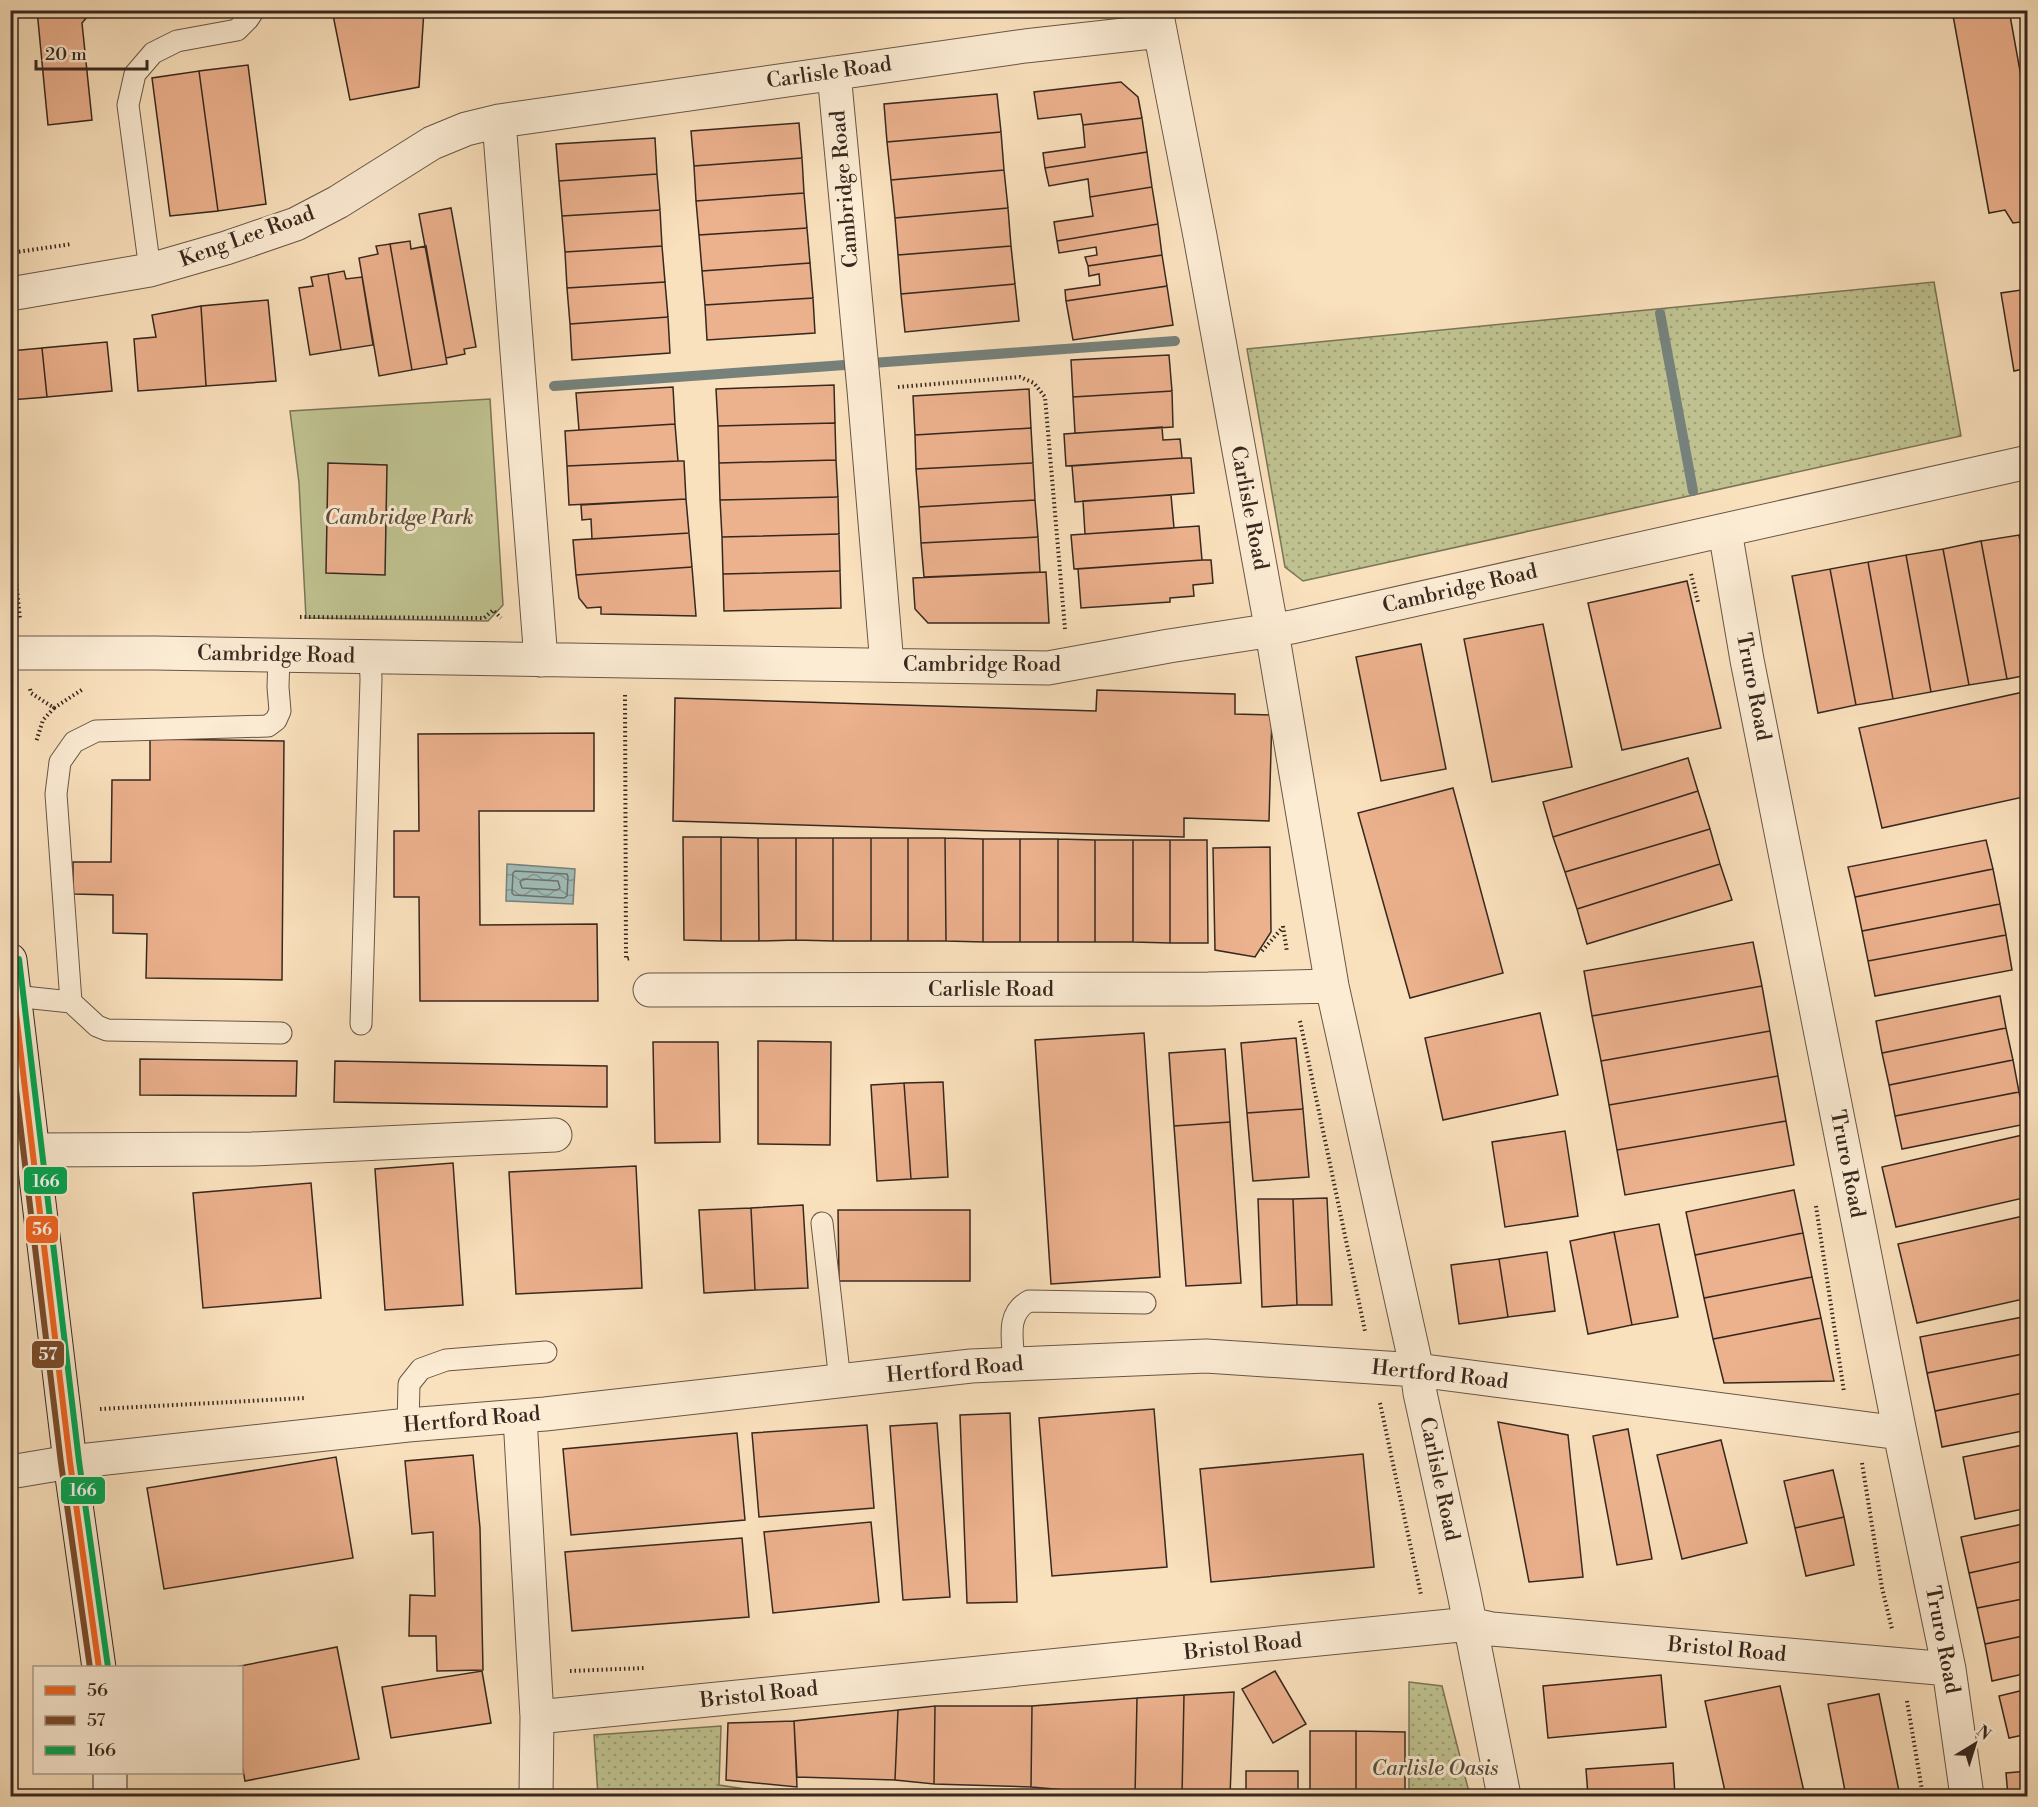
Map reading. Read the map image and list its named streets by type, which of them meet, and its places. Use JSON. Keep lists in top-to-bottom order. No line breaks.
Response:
{"streets":{"street":["Carlisle Road","Cambridge Road","Keng Lee Road","Truro Road","Hertford Road","Bristol Road"]},"crossings":[["Carlisle Road","Cambridge Road"],["Carlisle Road","Keng Lee Road"],["Carlisle Road","Hertford Road"],["Carlisle Road","Bristol Road"],["Cambridge Road","Truro Road"],["Truro Road","Hertford Road"],["Truro Road","Bristol Road"]],"parks":["Cambridge Park","Carlisle Oasis"],"lines":["transit line 166","transit line 56","transit line 57"],"legend":["56","57","166"],"scale_bar":"20 m","north":"top right"}
